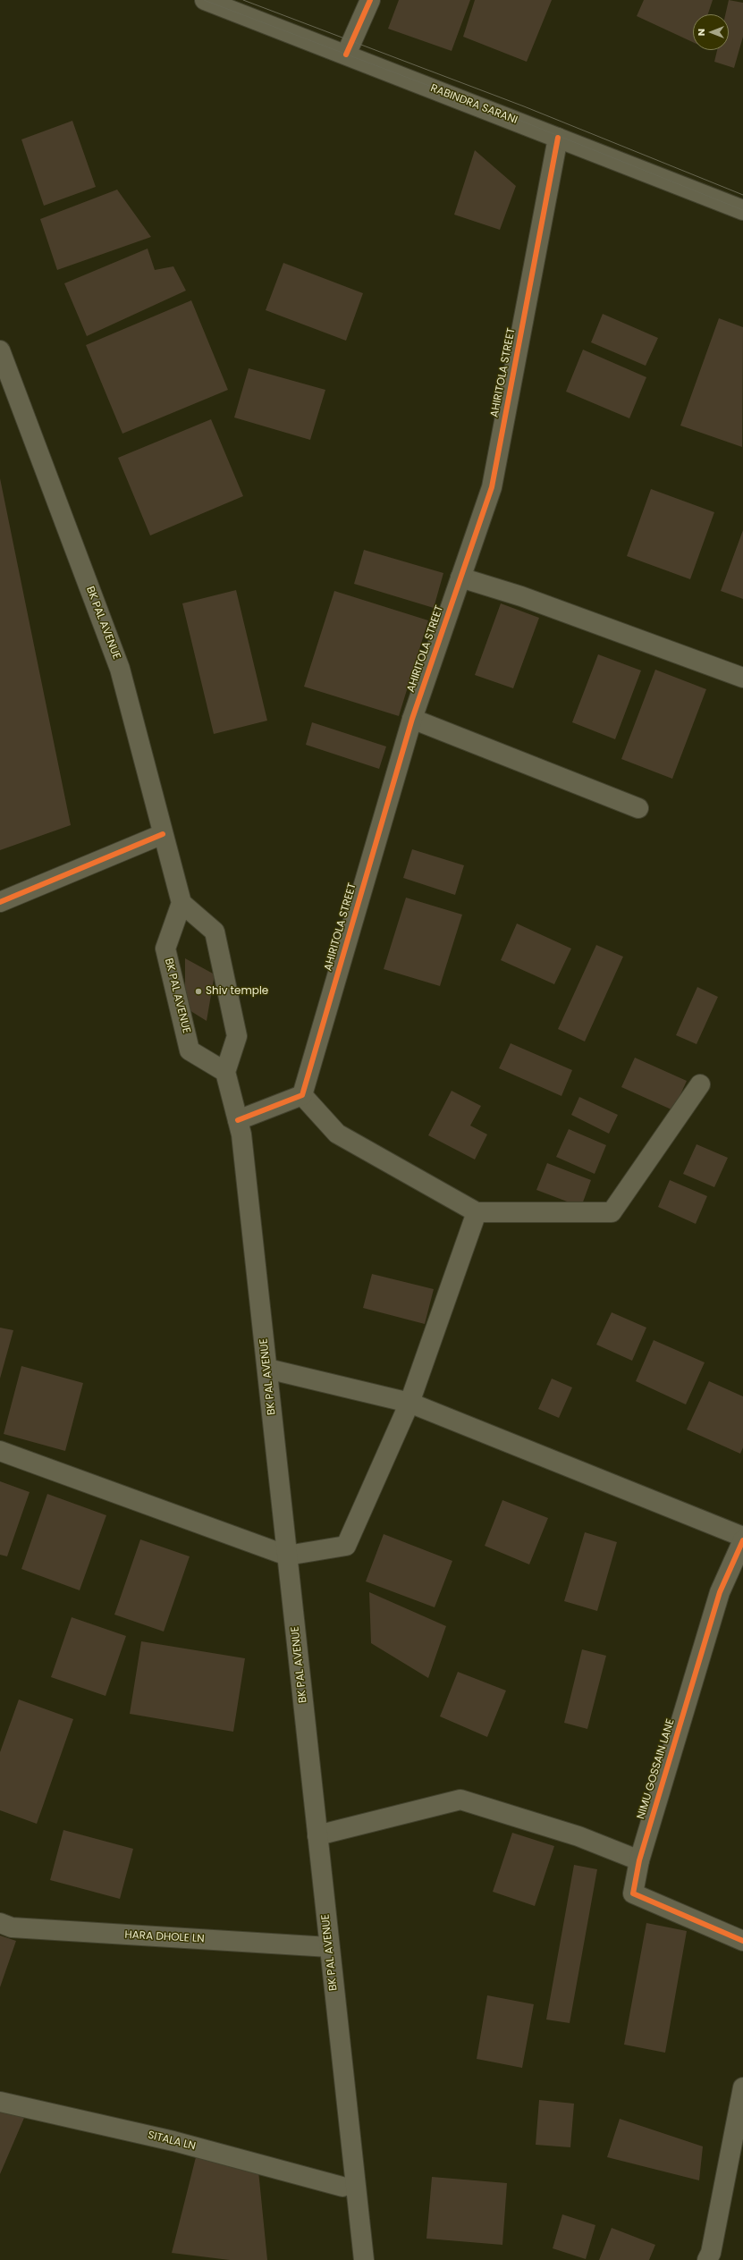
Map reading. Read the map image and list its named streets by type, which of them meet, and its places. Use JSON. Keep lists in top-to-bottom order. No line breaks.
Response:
{"streets":{"main road":["RABINDRA SARANI","AHIRITOLA STREET","BK PAL AVENUE","NIMU GOSSAIN LANE","HARA DHOLE LN","SITALA LN"]},"crossings":[["RABINDRA SARANI","AHIRITOLA STREET"],["BK PAL AVENUE","HARA DHOLE LN"]],"places":["Shiv temple"],"north":"left"}
